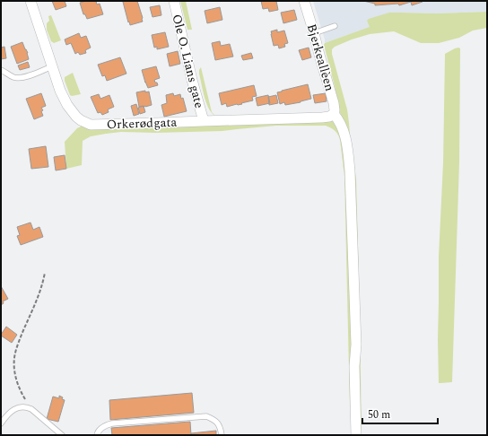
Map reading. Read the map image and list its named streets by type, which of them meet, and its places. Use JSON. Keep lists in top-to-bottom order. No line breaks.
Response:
{"streets":{"street":["Bjerkeallèen","Ole O. Lians gate","Orkerødgata"]},"crossings":[["Bjerkeallèen","Orkerødgata"],["Ole O. Lians gate","Orkerødgata"]],"scale_bar":"50 m"}
